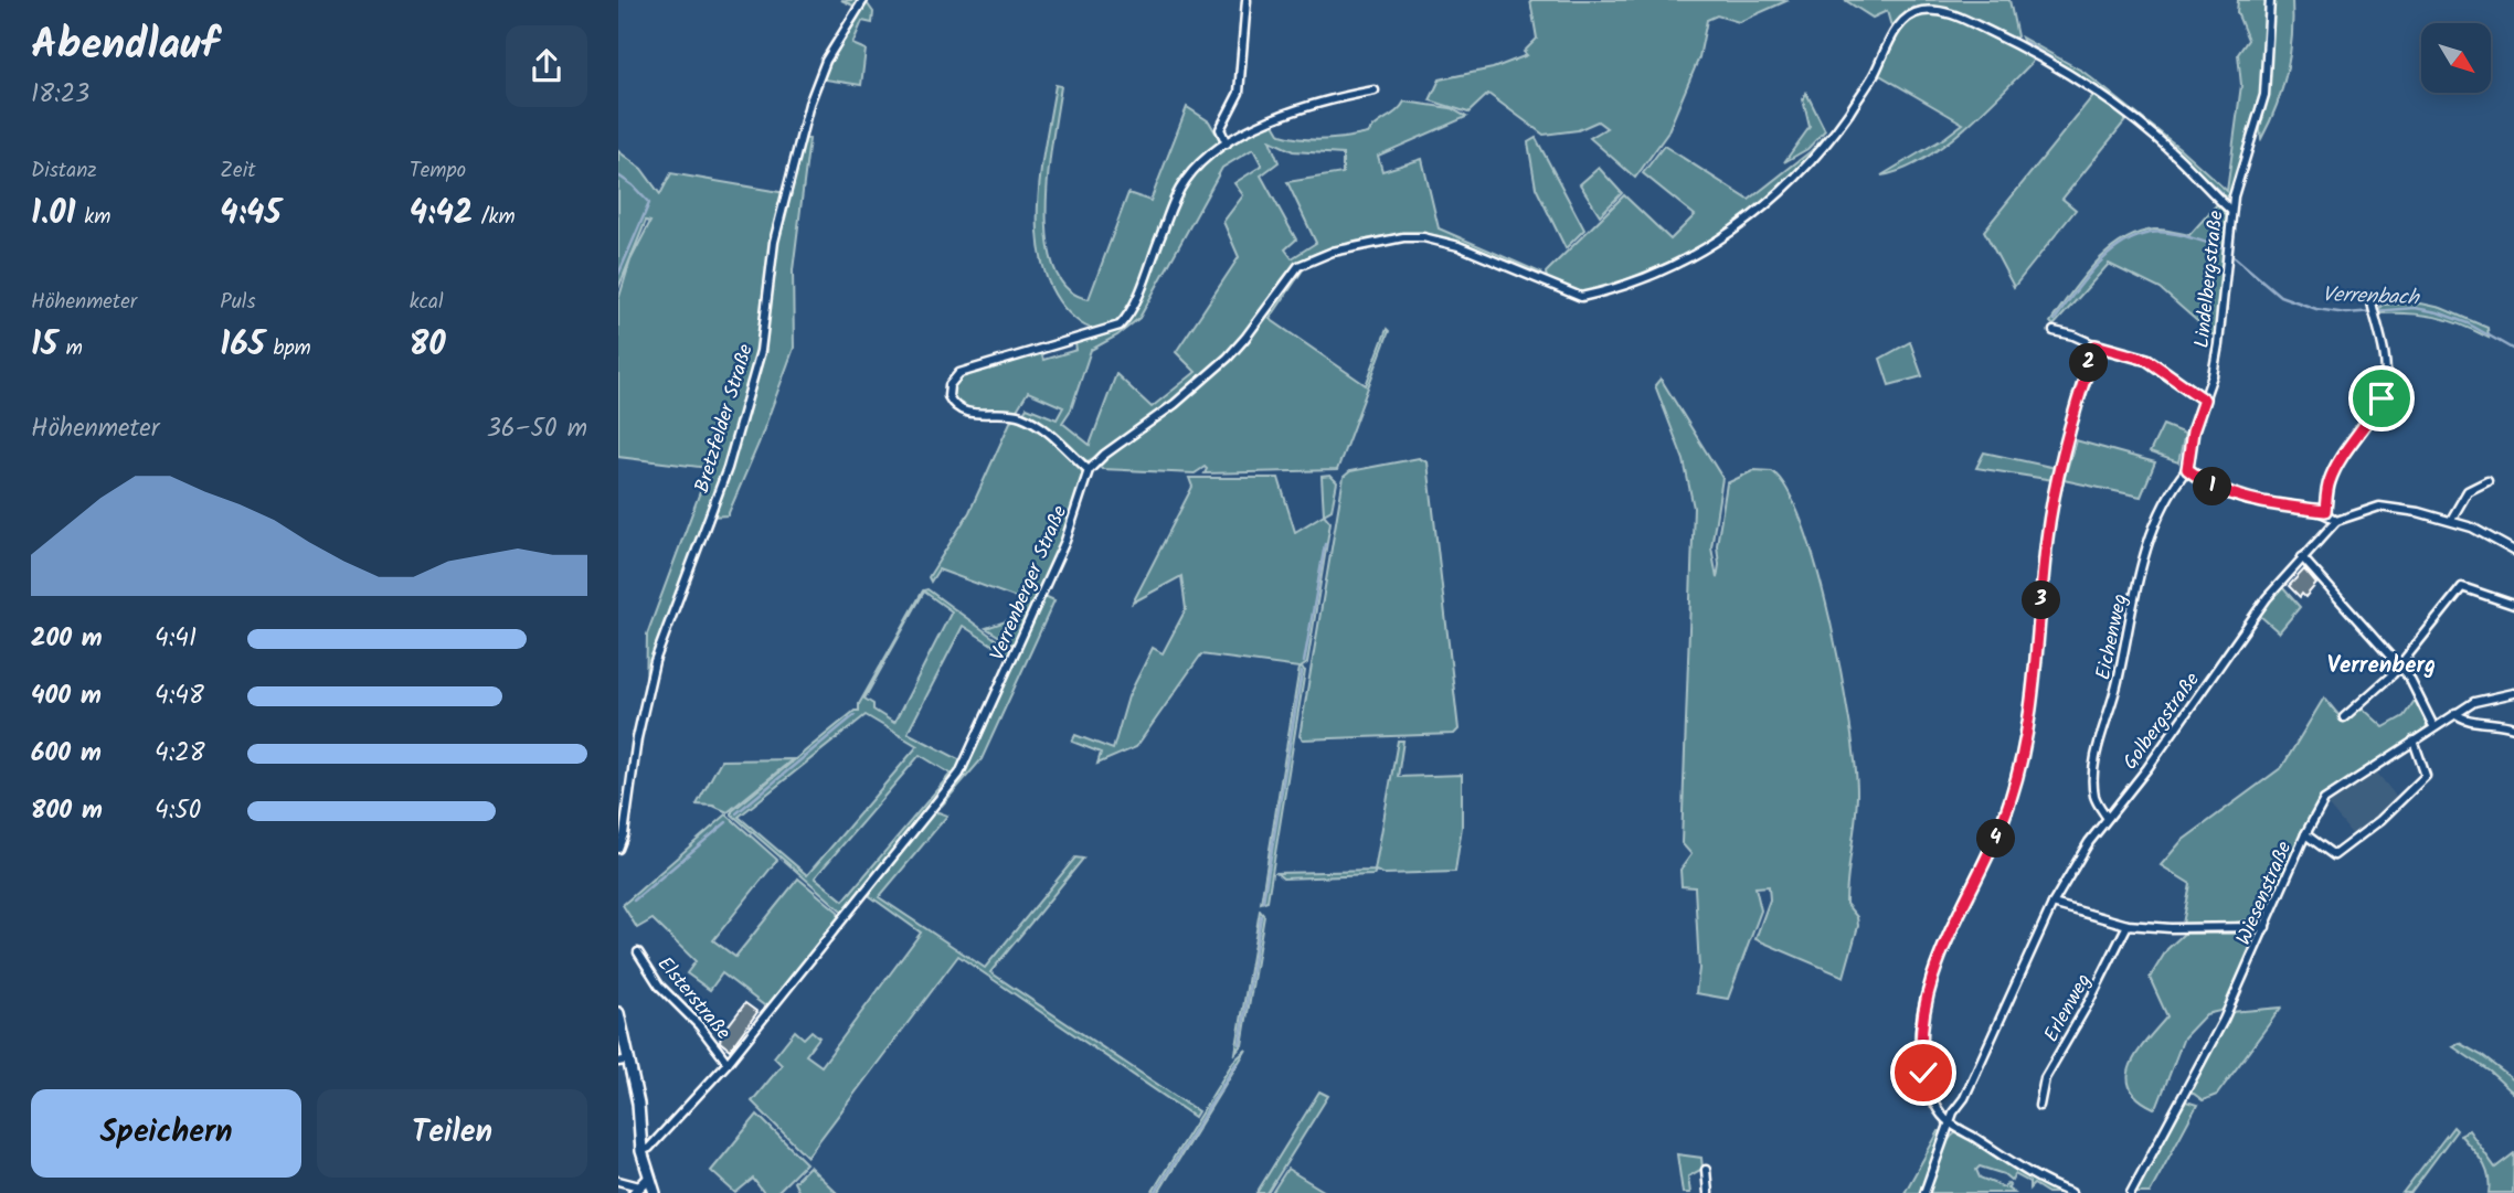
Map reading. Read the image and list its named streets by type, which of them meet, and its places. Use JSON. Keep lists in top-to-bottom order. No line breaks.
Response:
{"streets":{"street":["Lindelbergstraße","Bretzfelder Straße","Verrenberger Straße","Eichenweg","Golbergstraße","Wiesenstraße","Elsterstraße","Erlenweg"]},"crossings":[["Lindelbergstraße","Eichenweg"],["Verrenberger Straße","Elsterstraße"],["Eichenweg","Golbergstraße"]],"districts":["Verrenberg"],"water":["Verrenbach"],"north":"bottom right","page":{"heading":["Abendlauf","18:23"],"stats":[["Distanz","1.01 km"],["Zeit","4:45"],["Tempo","4:42 /km"],["Höhenmeter","15 m"],["Puls","165 bpm"],["kcal","80"]],"pins":["2","1","3","4"],"chart":["Höhenmeter","36–50 m"],"list":[{"name":"200 m","note":"4:41"},{"name":"400 m","note":"4:48"},{"name":"600 m","note":"4:28"},{"name":"800 m","note":"4:50"}],"buttons":["Speichern","Teilen"]}}
